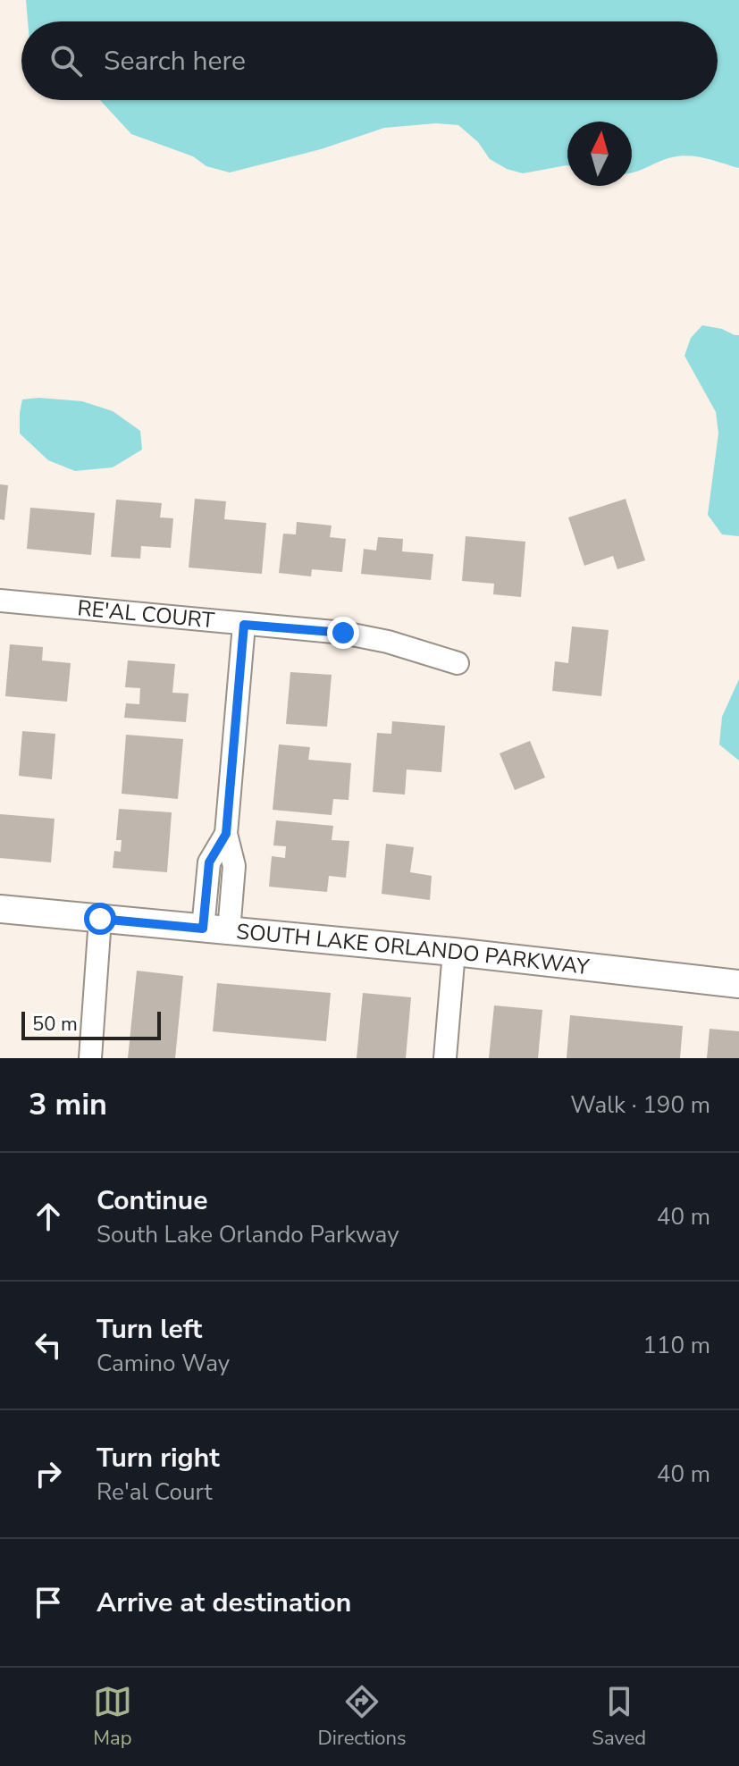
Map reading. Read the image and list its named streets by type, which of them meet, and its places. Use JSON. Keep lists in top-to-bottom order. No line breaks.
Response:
{"streets":{"street":["RE'AL COURT","SOUTH LAKE ORLANDO PARKWAY"]},"scale_bar":"50 m","north":"top","page":{"search":"Search here","scale":"50 m","heading":["3 min","Walk · 190 m"],"list":[["Continue","South Lake Orlando Parkway","40 m"],["Turn left","Camino Way","110 m"],["Turn right","Re'al Court","40 m"],"Arrive at destination"],"nav":["Map","Directions","Saved"]}}
